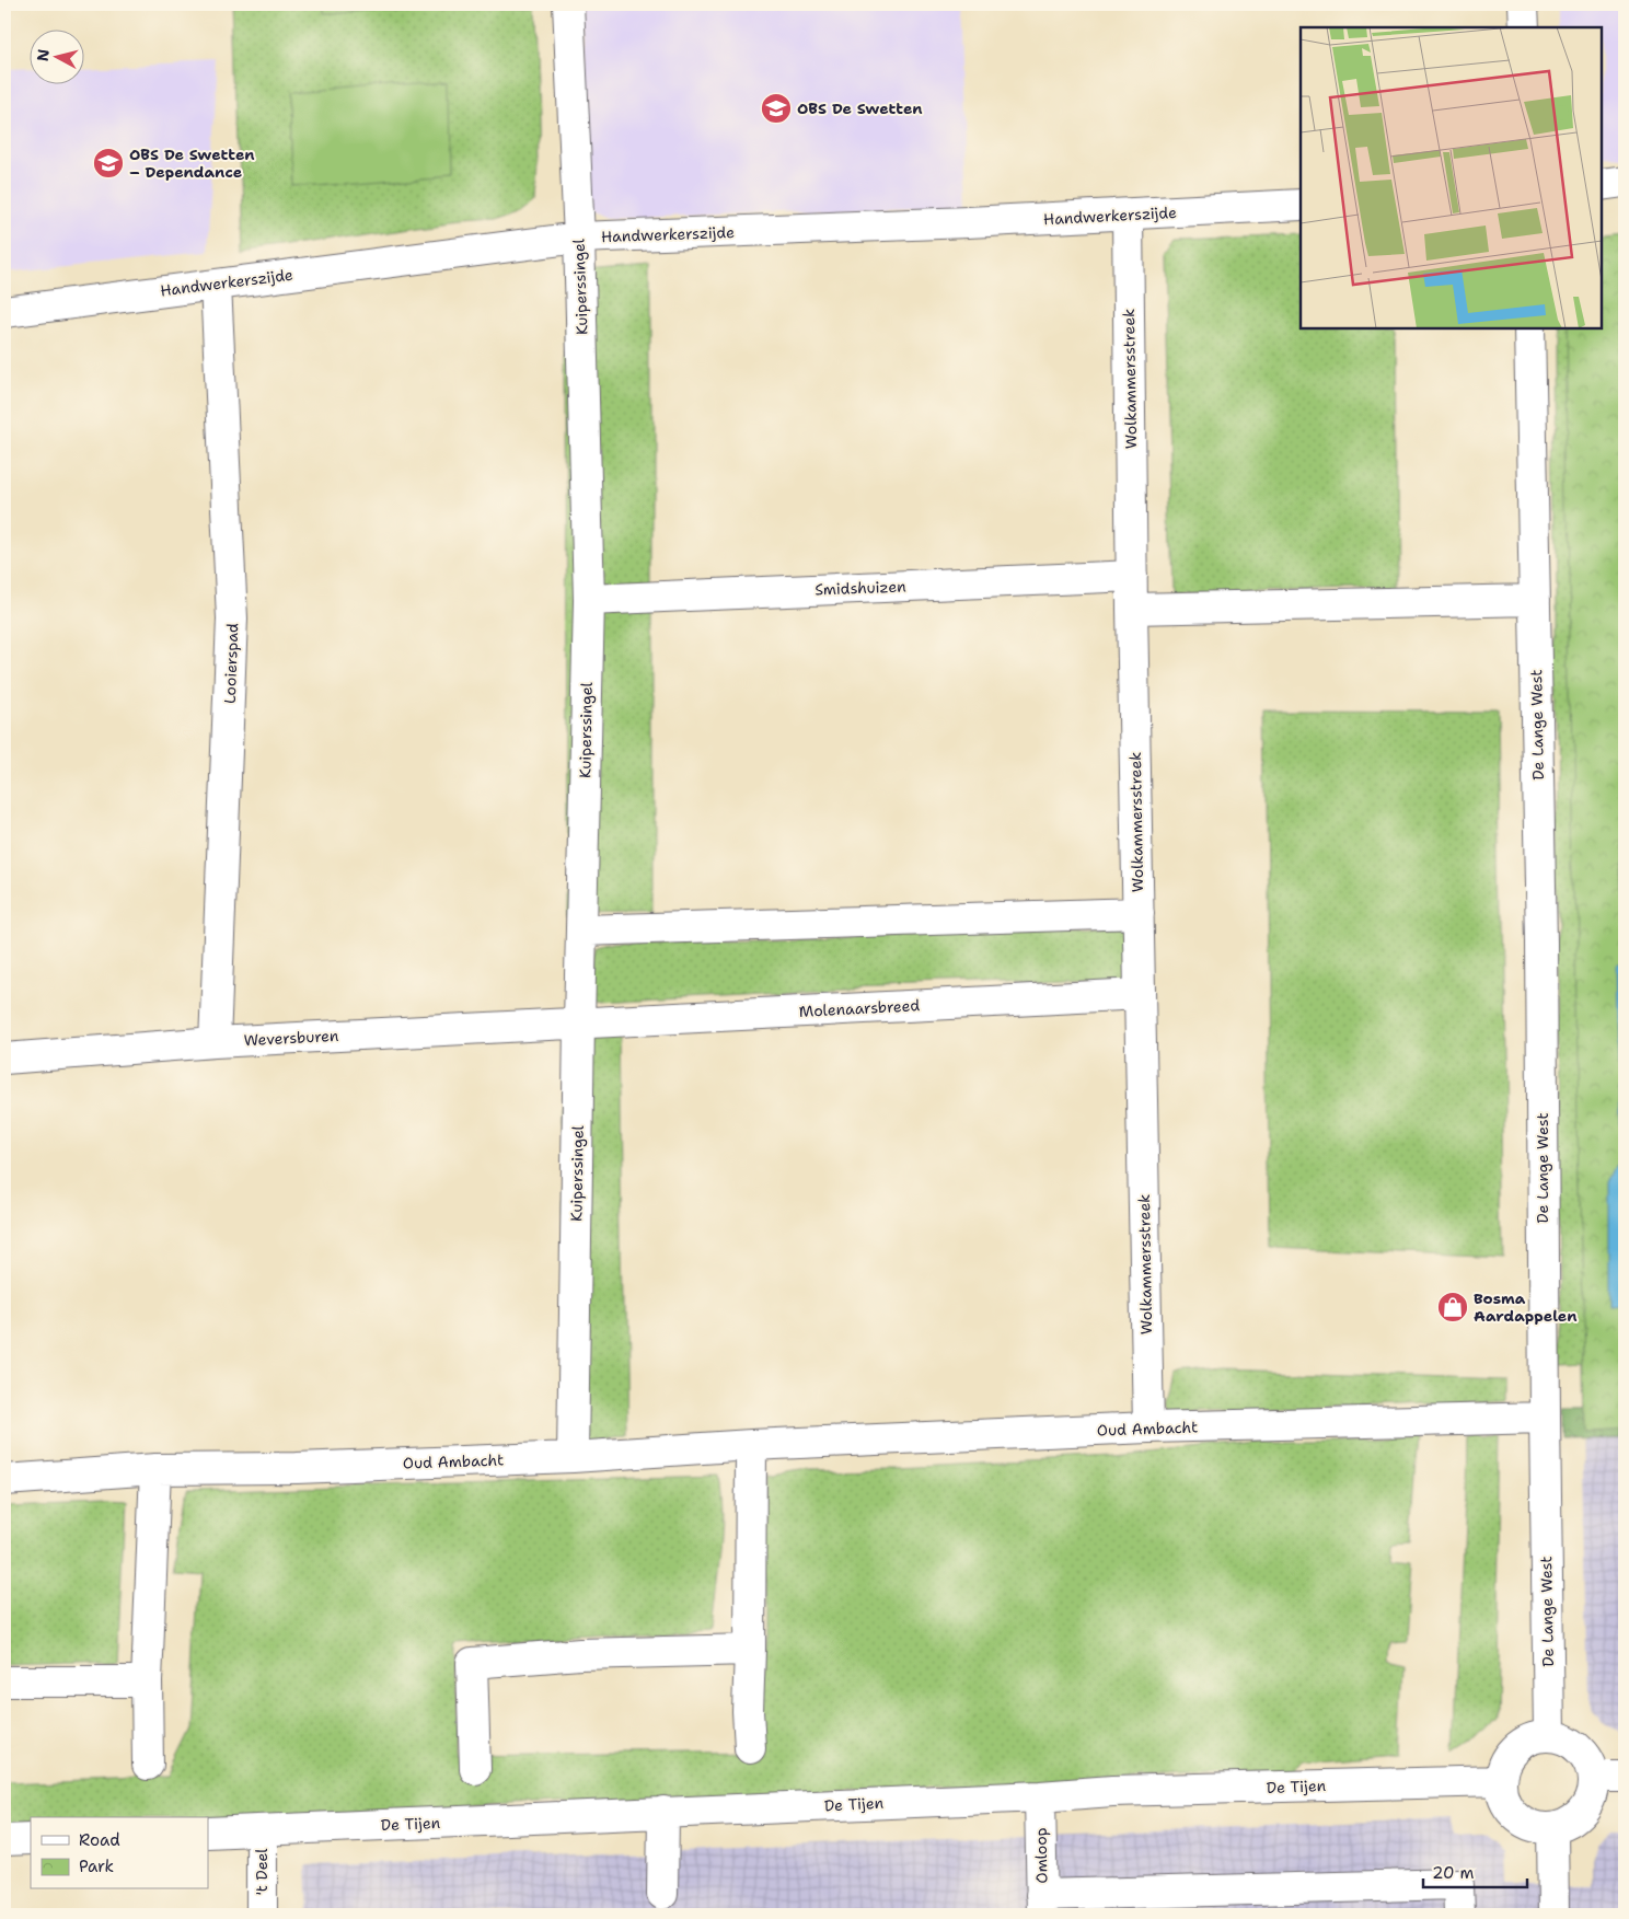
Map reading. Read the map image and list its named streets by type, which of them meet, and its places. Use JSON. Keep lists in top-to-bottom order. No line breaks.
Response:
{"streets":{"street":["Handwerkerszijde","Kuiperssingel","Wolkammersstreek","Smidshuizen","Looierspad","De Lange West","Molenaarsbreed","Weversburen","Oud Ambacht","De Tijen","Omloop","'t Deel"]},"crossings":[["Handwerkerszijde","Kuiperssingel"],["Handwerkerszijde","Wolkammersstreek"],["Handwerkerszijde","Looierspad"],["Kuiperssingel","Smidshuizen"],["Kuiperssingel","Molenaarsbreed"],["Kuiperssingel","Weversburen"],["Kuiperssingel","Oud Ambacht"],["Wolkammersstreek","Smidshuizen"],["Wolkammersstreek","Molenaarsbreed"],["Wolkammersstreek","Oud Ambacht"],["Looierspad","Weversburen"],["De Lange West","Oud Ambacht"],["De Lange West","De Tijen"],["Molenaarsbreed","Weversburen"],["De Tijen","Omloop"],["De Tijen","'t Deel"]],"places":{"school or university":["OBS De Swetten","OBS De Swetten – Dependance"],"shop":["Bosma Aardappelen"]},"legend":["Road","Park"],"scale_bar":"20 m","north":"left"}
